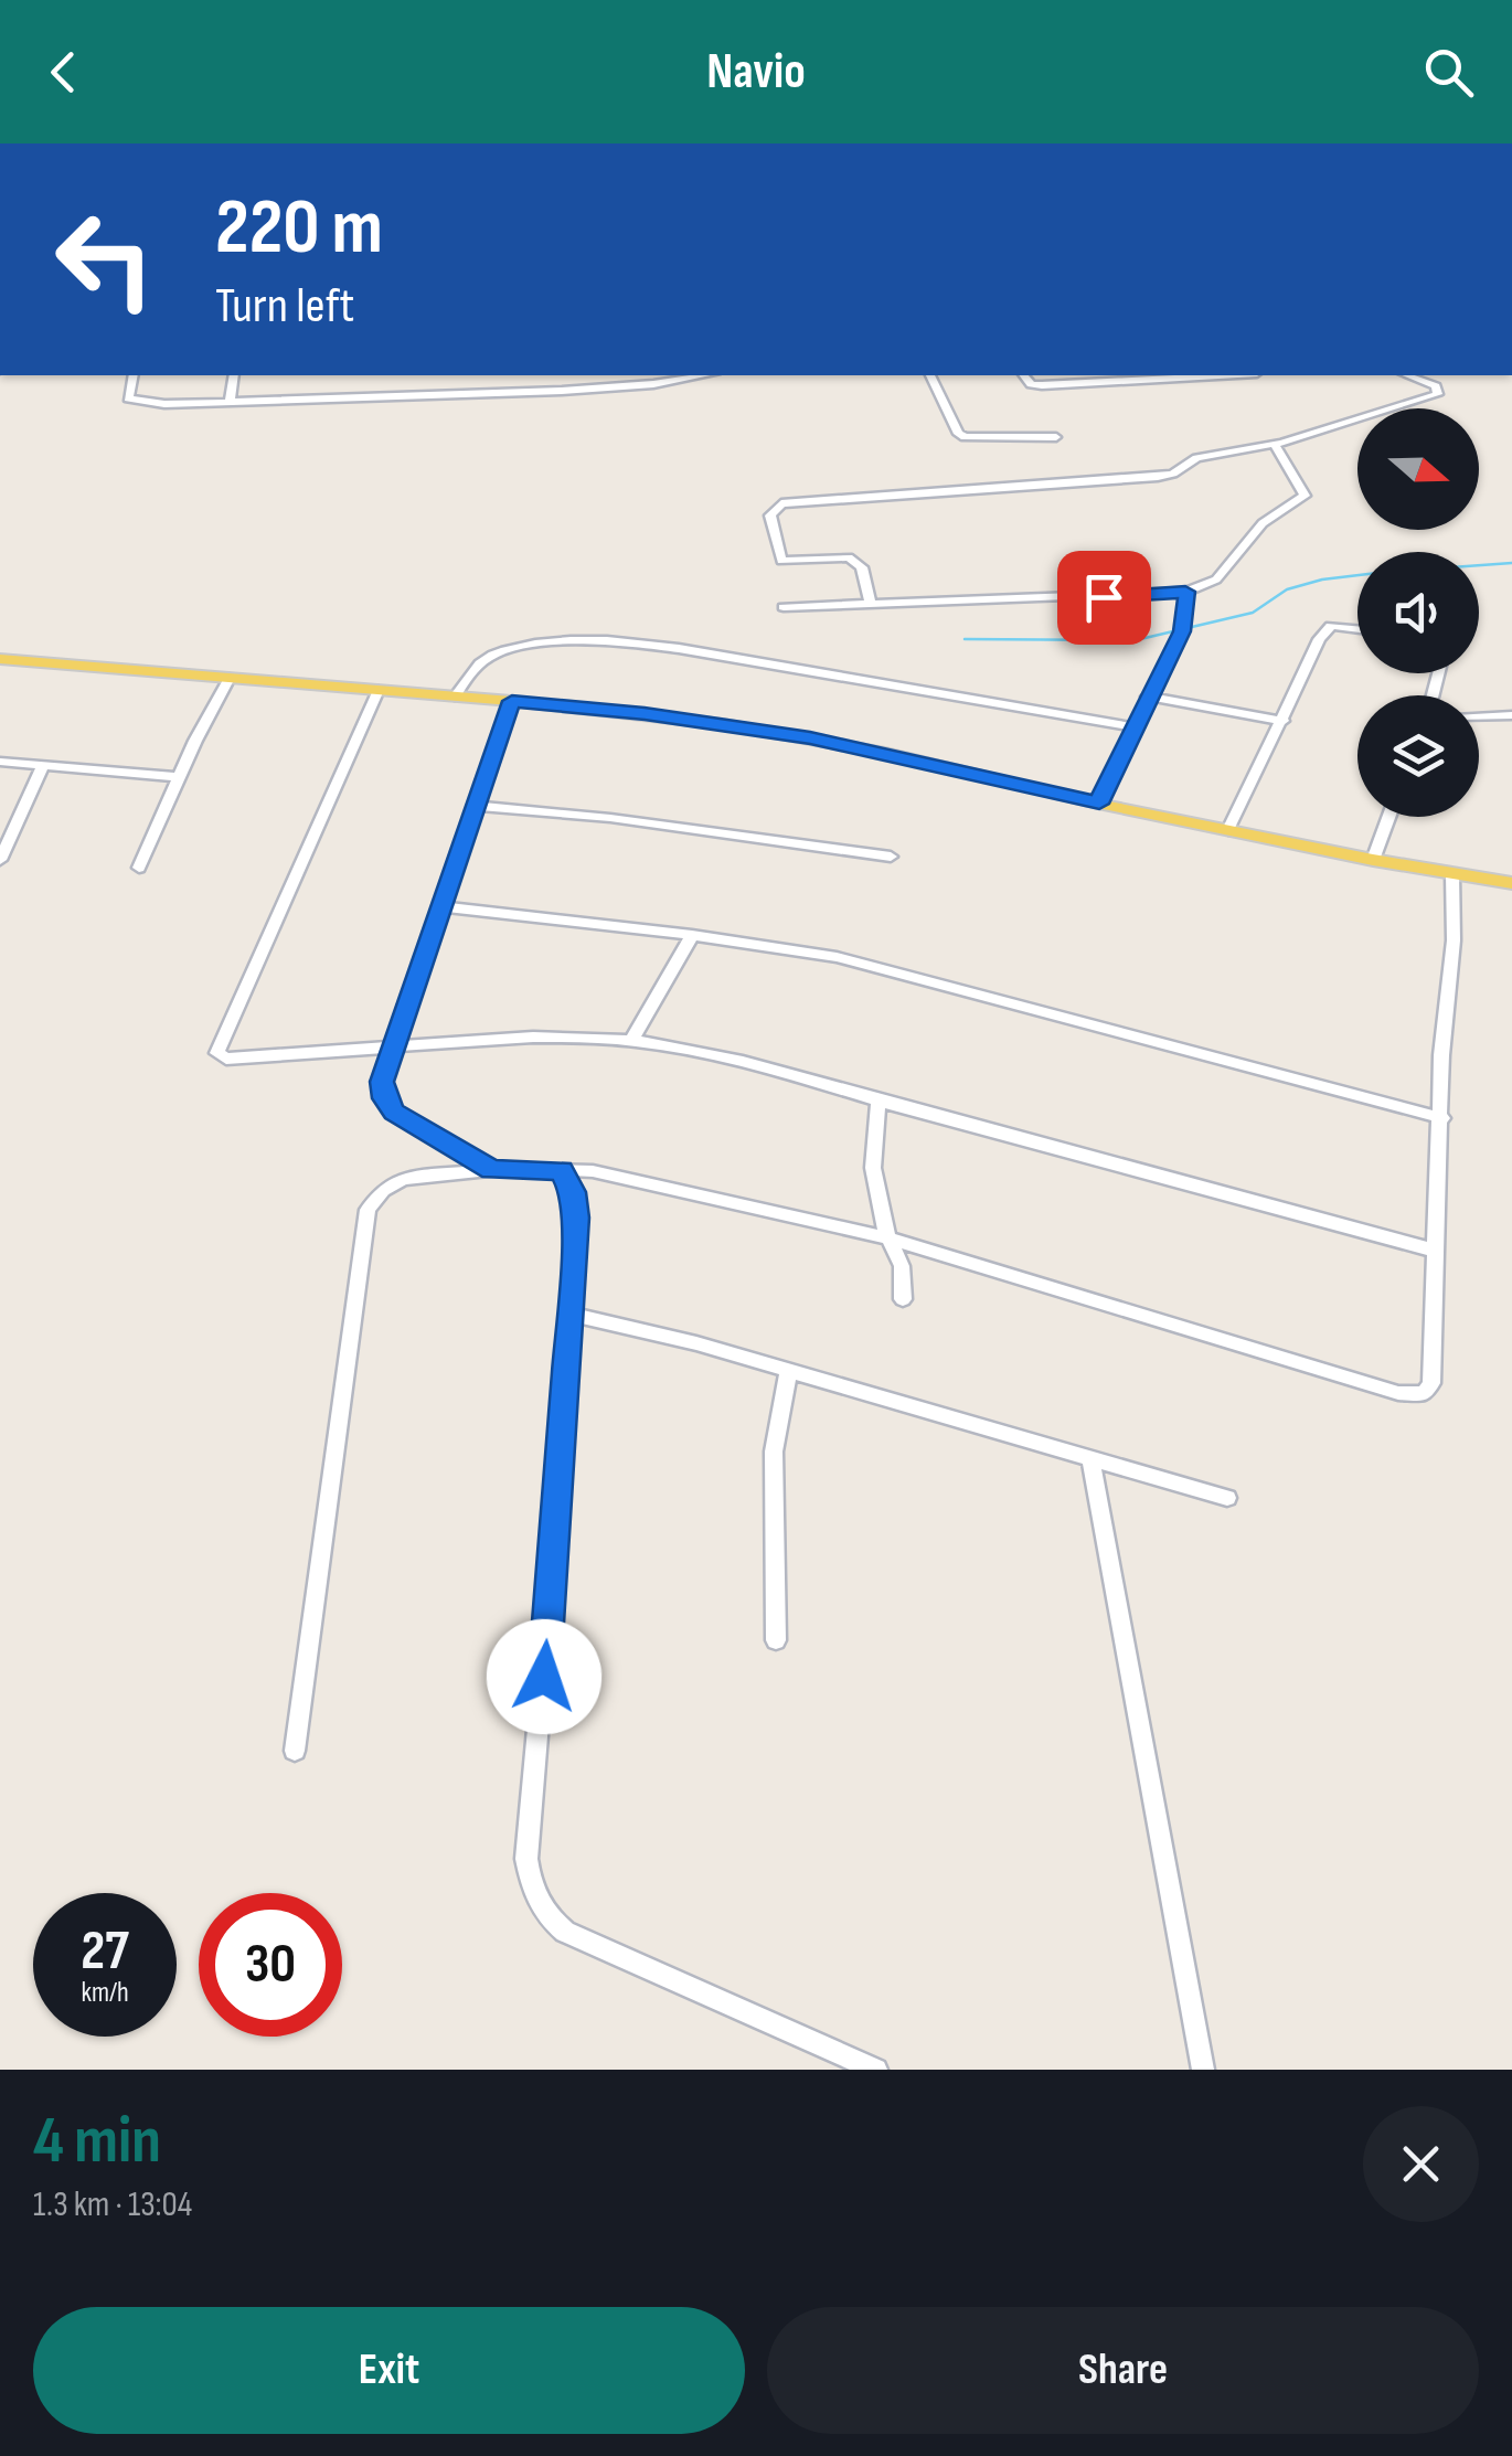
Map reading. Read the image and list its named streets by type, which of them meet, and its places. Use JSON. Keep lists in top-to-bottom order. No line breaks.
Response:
{"north":"right","page":{"header":"Navio","turn":["220 m","Turn left"],"speed":"27 km/h","limit":"30","heading":["4 min","1.3 km · 13:04"],"buttons":["Exit","Share"]}}
